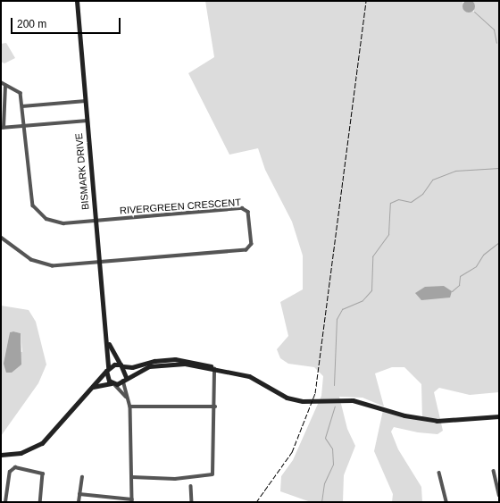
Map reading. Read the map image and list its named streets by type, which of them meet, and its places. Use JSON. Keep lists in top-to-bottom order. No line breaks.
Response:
{"streets":{"main road":["BISMARK DRIVE"],"street":["RIVERGREEN CRESCENT"]},"crossings":[["BISMARK DRIVE","RIVERGREEN CRESCENT"]],"scale_bar":"200 m"}
